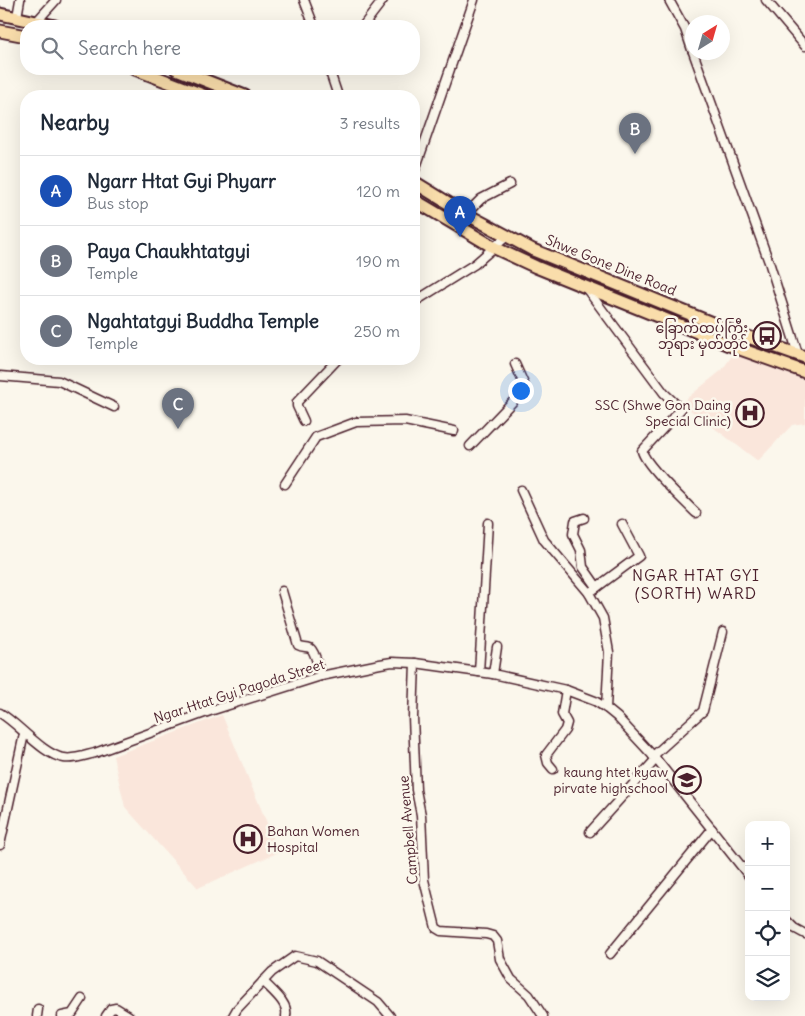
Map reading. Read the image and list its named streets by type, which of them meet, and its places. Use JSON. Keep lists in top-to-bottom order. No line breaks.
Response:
{"streets":{"main road":["Shwe Gone Dine Road"],"street":["Ngar Htat Gyi Pagoda Street","Campbell Avenue"]},"crossings":[["Ngar Htat Gyi Pagoda Street","Campbell Avenue"]],"districts":["NGAR HTAT GYI (SORTH) WARD"],"places":{"bus stop":["ခြောက်ထပ်ကြီး ဘုရား မှတ်တိုင်"],"hospital":["SSC (Shwe Gon Daing Special Clinic)","Bahan Women Hospital"],"school or university":["kaung htet kyaw pirvate highschool"]},"north":"top right","page":{"search":"Search here","heading":["Nearby","3 results"],"pins":["B","A","C"],"list":[{"mark":"A","name":"Ngarr Htat Gyi Phyarr","note":"Bus stop","value":"120 m"},{"mark":"B","name":"Paya Chaukhtatgyi","note":"Temple","value":"190 m"},{"mark":"C","name":"Ngahtatgyi Buddha Temple","note":"Temple","value":"250 m"}],"map_buttons":["+","−"]}}
